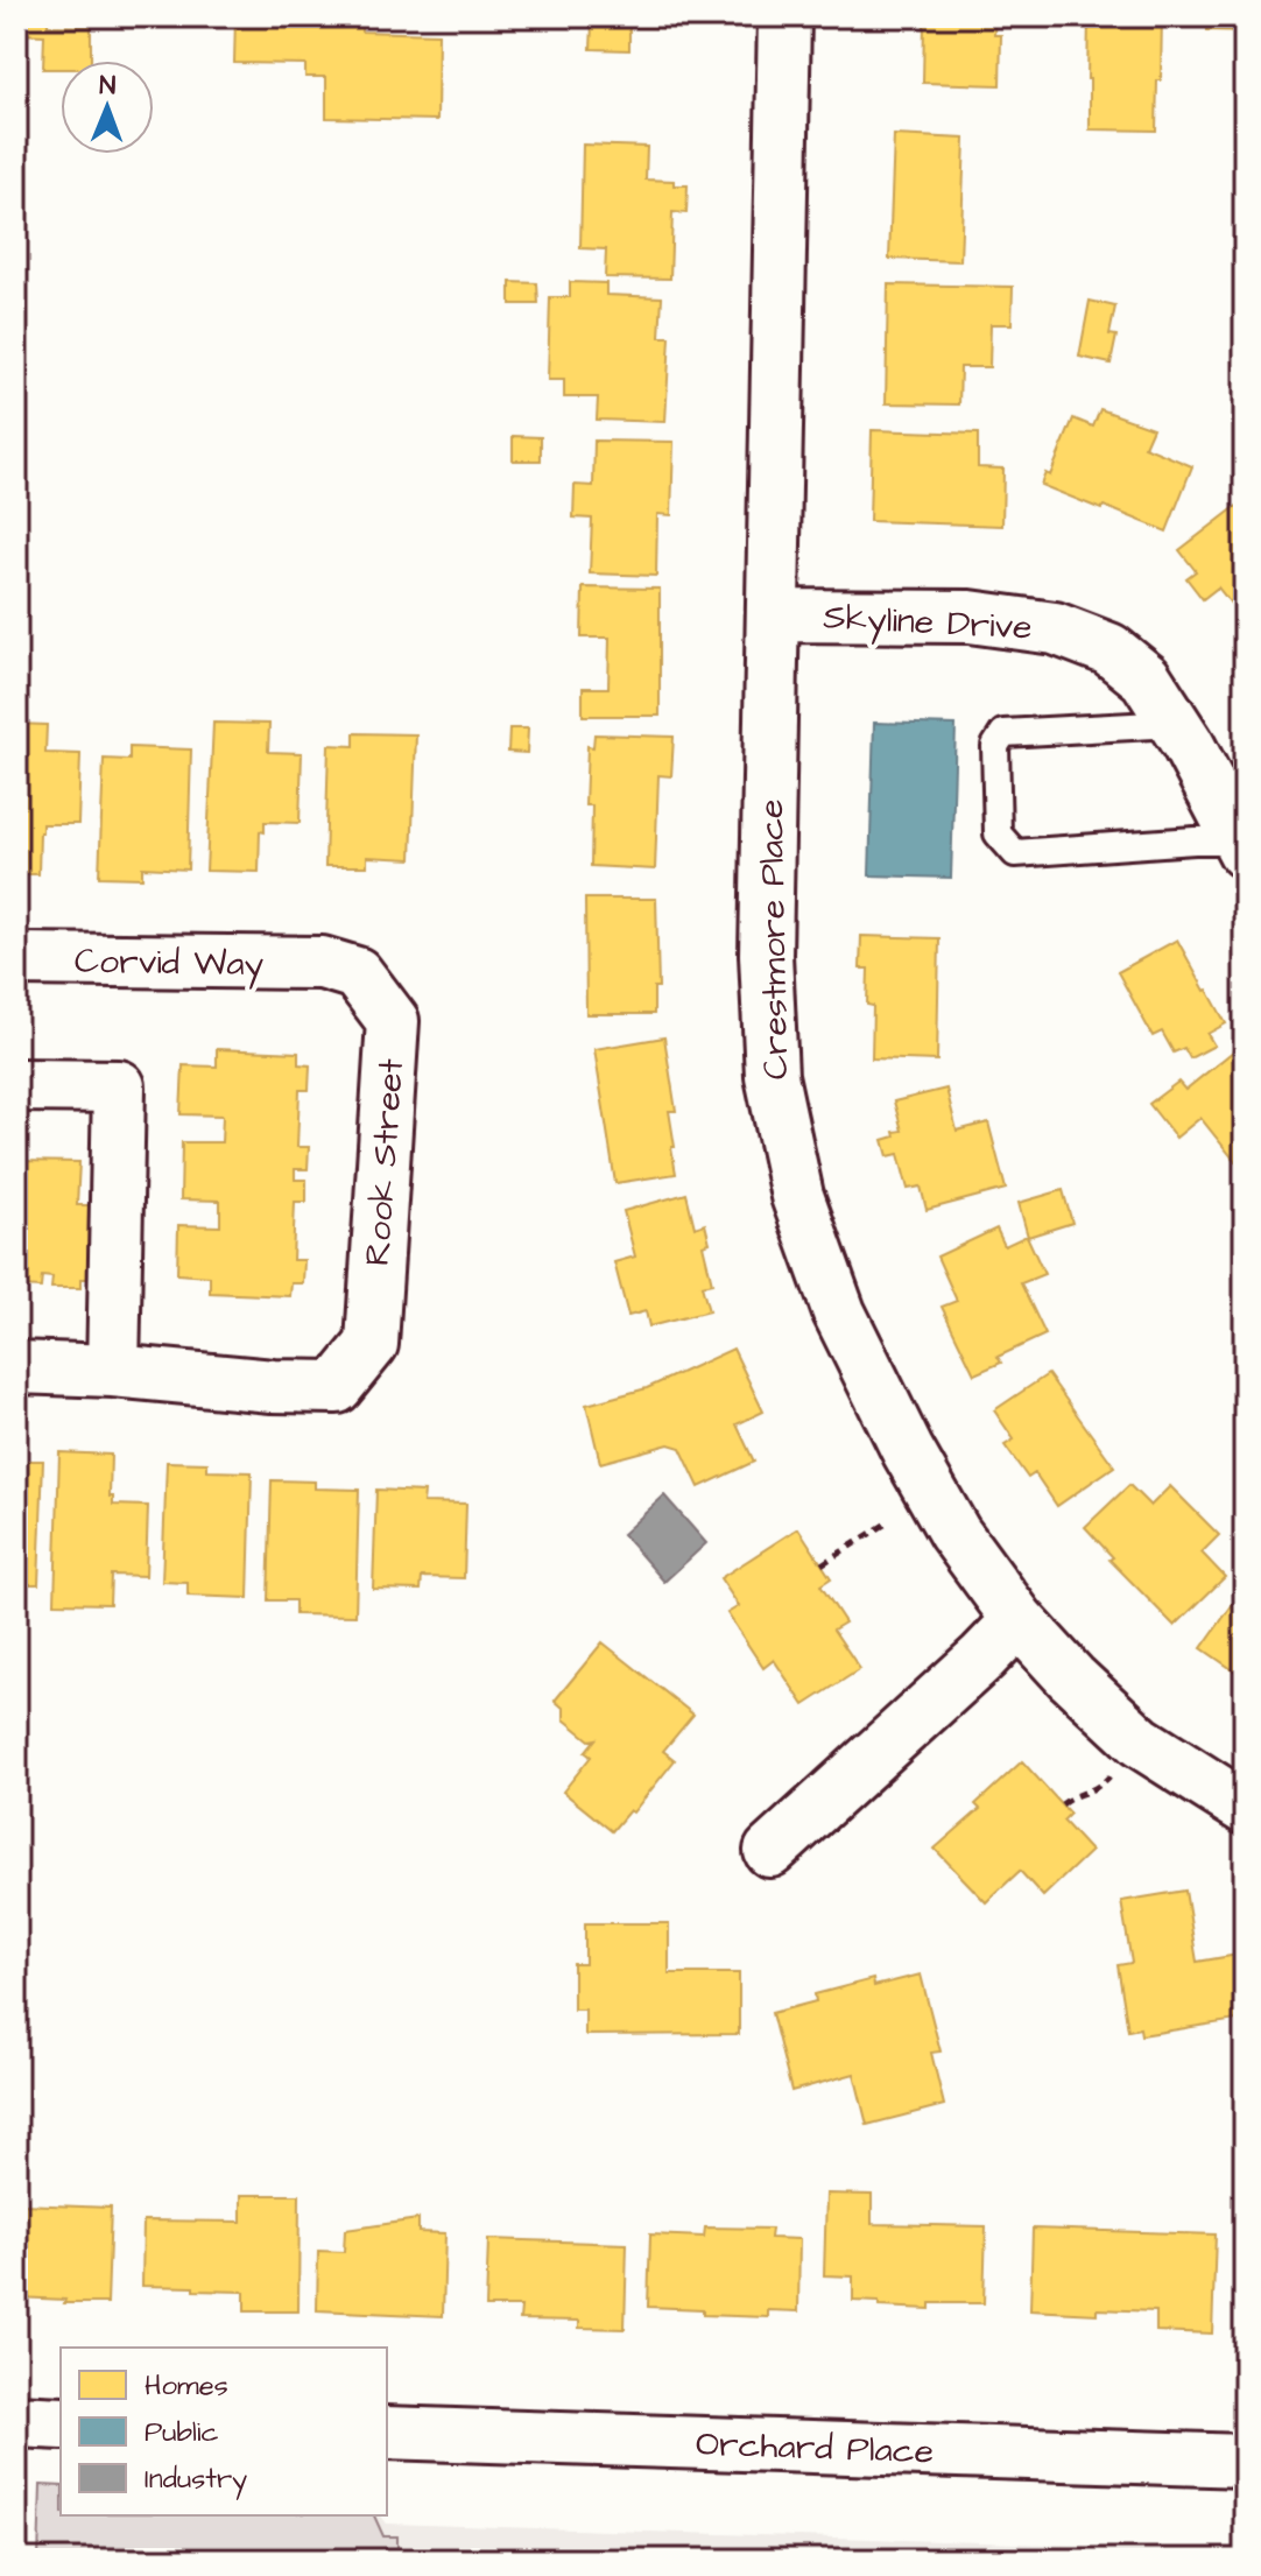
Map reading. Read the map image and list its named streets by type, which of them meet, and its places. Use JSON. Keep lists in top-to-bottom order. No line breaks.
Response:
{"streets":{"street":["Skyline Drive","Crestmore Place","Corvid Way","Rook Street","Orchard Place"]},"crossings":[["Skyline Drive","Crestmore Place"],["Corvid Way","Rook Street"]],"legend":["Homes","Public","Industry"],"north":"top"}
